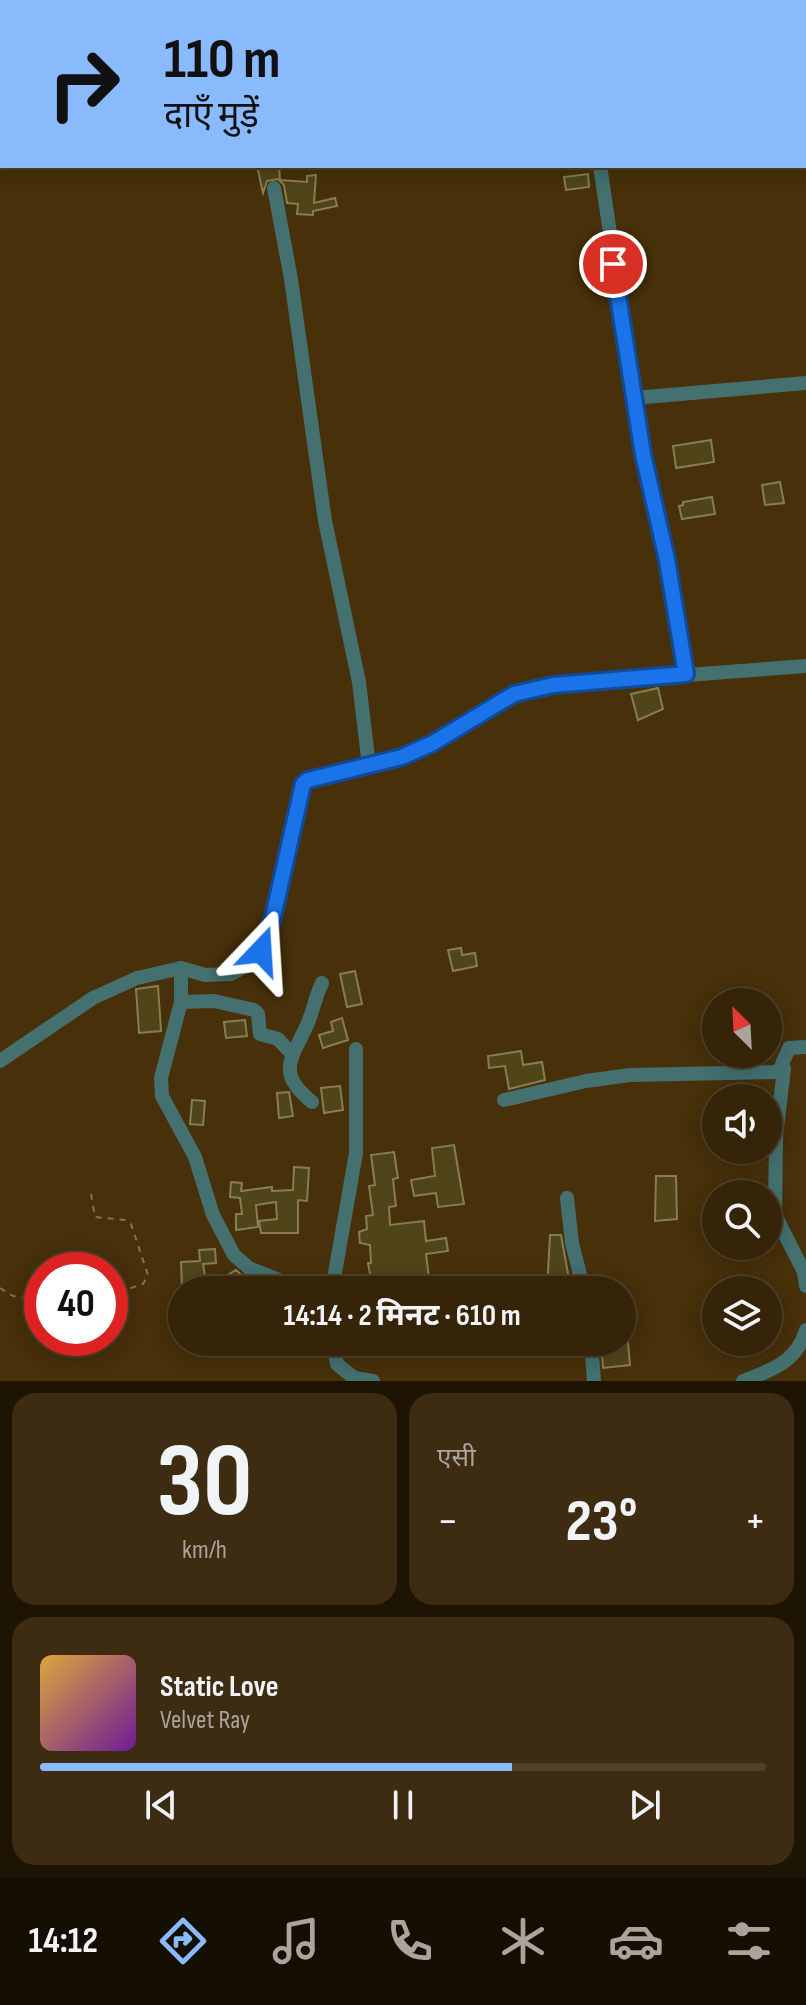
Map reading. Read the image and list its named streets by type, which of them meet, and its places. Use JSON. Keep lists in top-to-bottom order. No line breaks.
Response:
{"north":"top left","page":{"turn":["110 m","दाएँ मुड़ें"],"limit":"40","trip":"14:14 · 2 मिनट · 610 m","tile":[["30","km/h"],"एसी"],"heat":["−","23°","+"],"song":["Static Love","Velvet Ray"],"tabs":"14:12"}}
